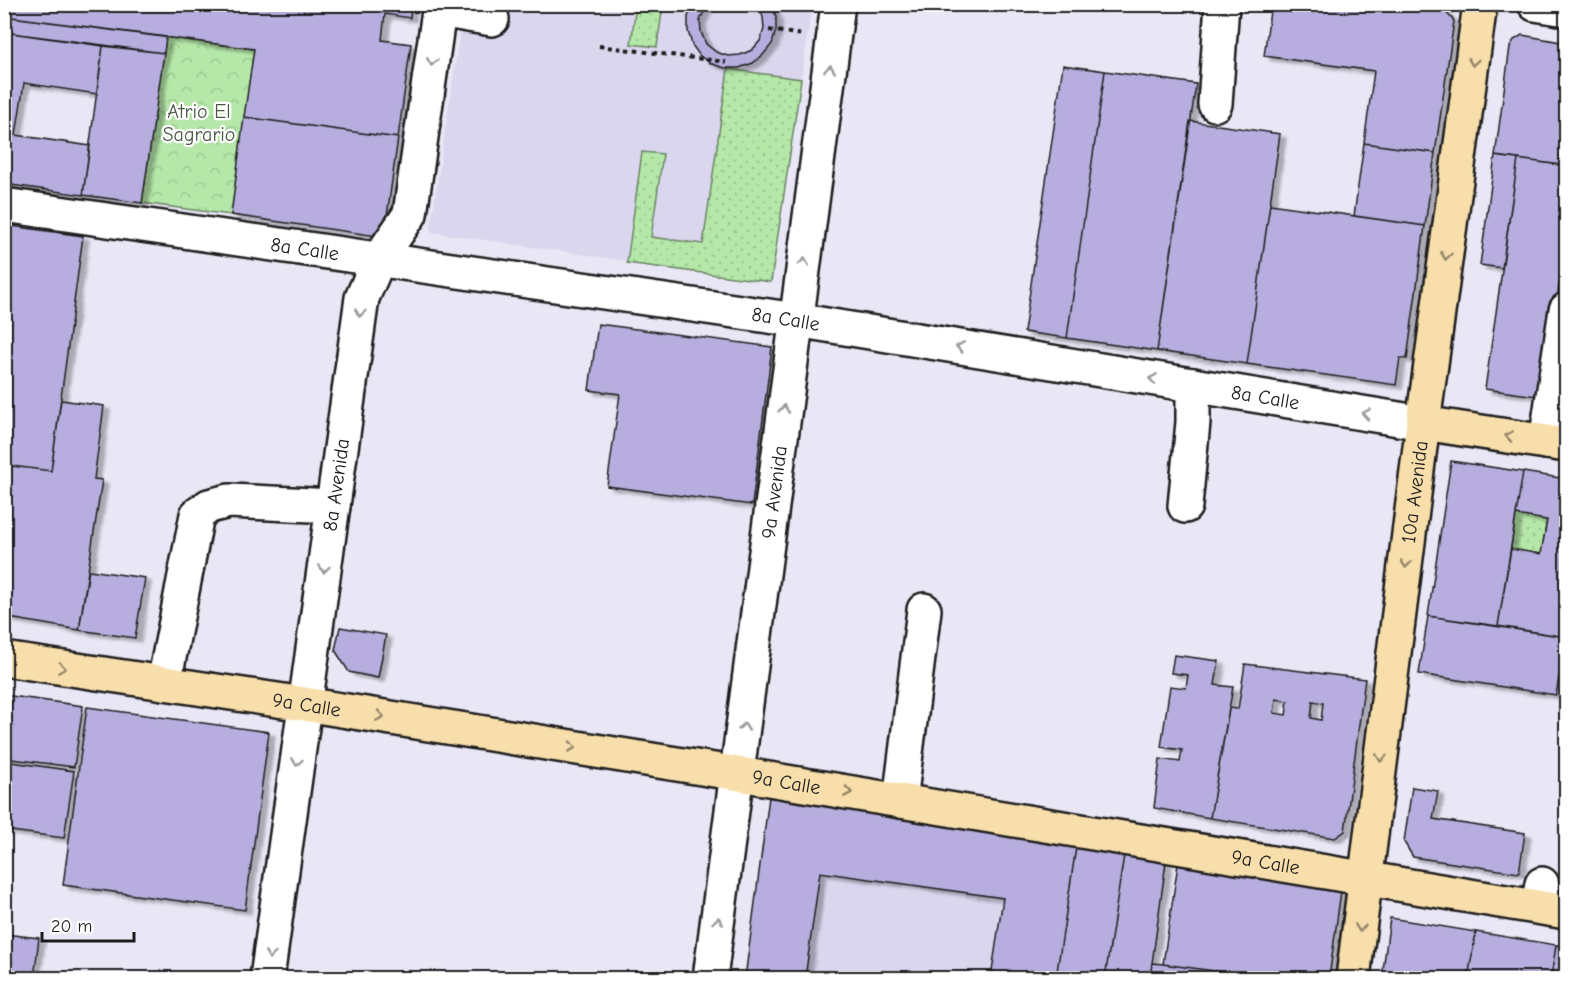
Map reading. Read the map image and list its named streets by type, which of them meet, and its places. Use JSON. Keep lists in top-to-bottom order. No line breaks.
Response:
{"streets":{"main road":["8a Calle","10a Avenida","9a Calle"],"street":["8a Avenida","9a Avenida"]},"crossings":[["8a Calle","8a Avenida"],["8a Calle","9a Avenida"],["8a Calle","10a Avenida"],["8a Avenida","9a Calle"],["9a Avenida","9a Calle"],["10a Avenida","9a Calle"]],"one_way":["8a Calle","8a Avenida","9a Avenida","10a Avenida","9a Calle"],"parks":["Atrio El Sagrario"],"scale_bar":"20 m"}
